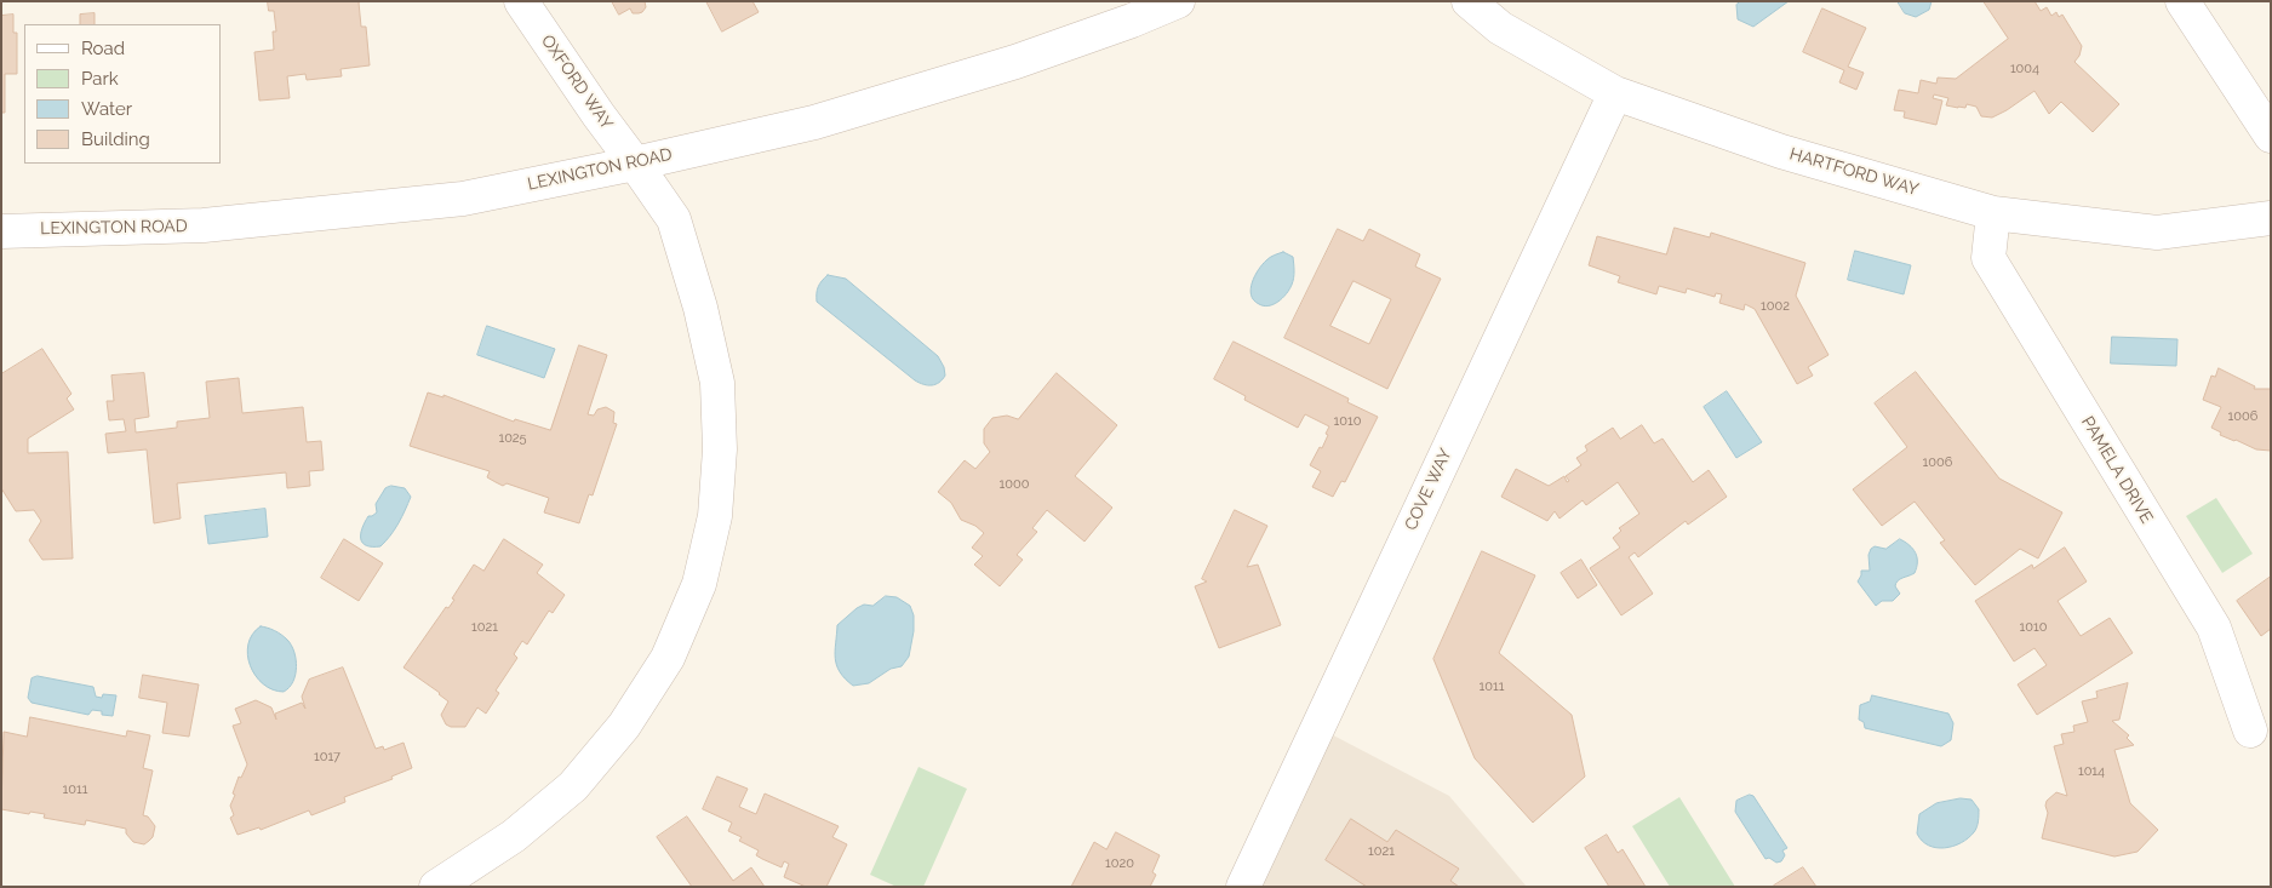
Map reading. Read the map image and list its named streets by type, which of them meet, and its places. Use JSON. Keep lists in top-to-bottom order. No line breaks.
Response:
{"streets":{"street":["OXFORD WAY","LEXINGTON ROAD","HARTFORD WAY","PAMELA DRIVE","COVE WAY"]},"crossings":[["OXFORD WAY","LEXINGTON ROAD"],["HARTFORD WAY","PAMELA DRIVE"],["HARTFORD WAY","COVE WAY"]],"house_numbers":["1004","1002","1006","1010","1025","1006","1000","1021","1010","1011","1017","1014","1011","1021","1020"],"legend":["Road","Park","Water","Building"]}
